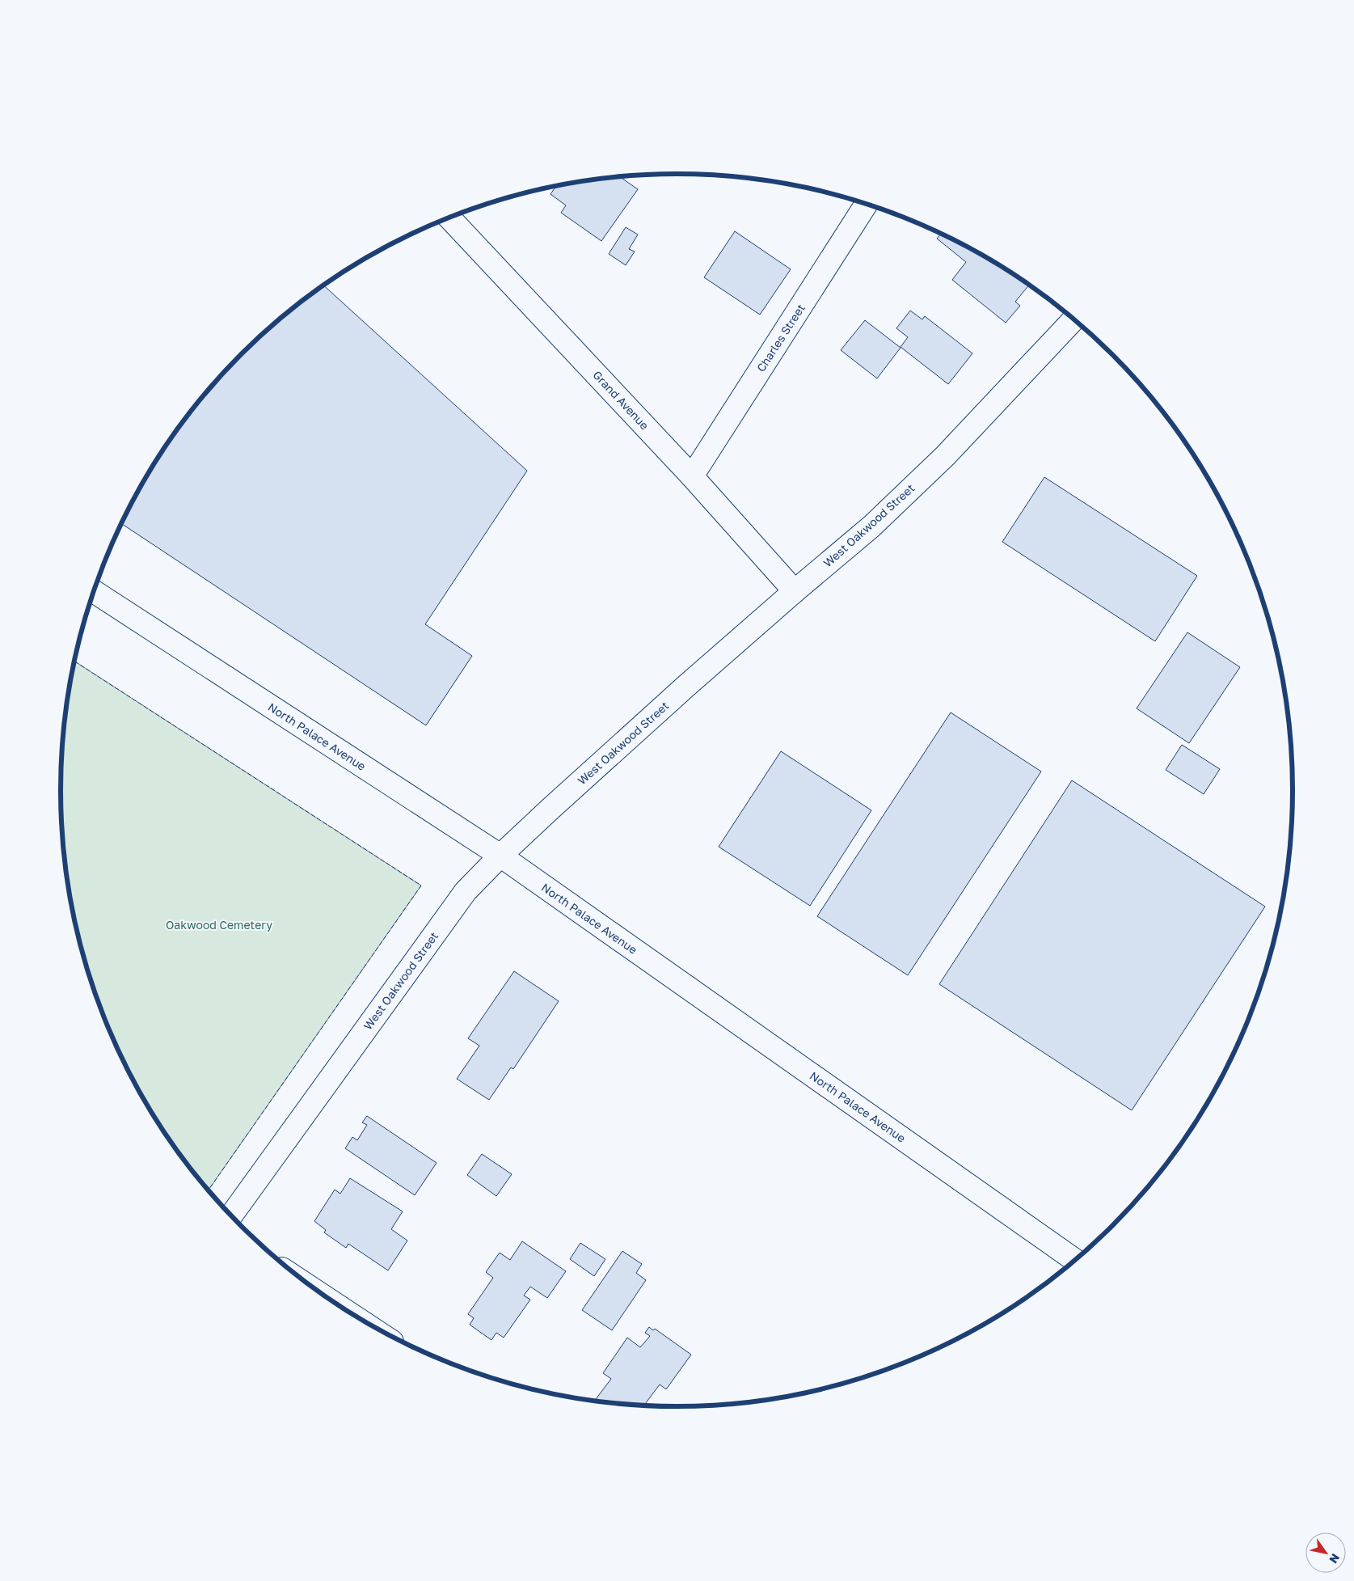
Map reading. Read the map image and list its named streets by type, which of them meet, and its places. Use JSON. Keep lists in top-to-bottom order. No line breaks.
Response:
{"streets":{"street":["Charles Street","Grand Avenue","West Oakwood Street","North Palace Avenue"]},"crossings":[["Charles Street","Grand Avenue"],["Grand Avenue","West Oakwood Street"],["West Oakwood Street","North Palace Avenue"]],"parks":["Oakwood Cemetery"],"north":"bottom right"}
